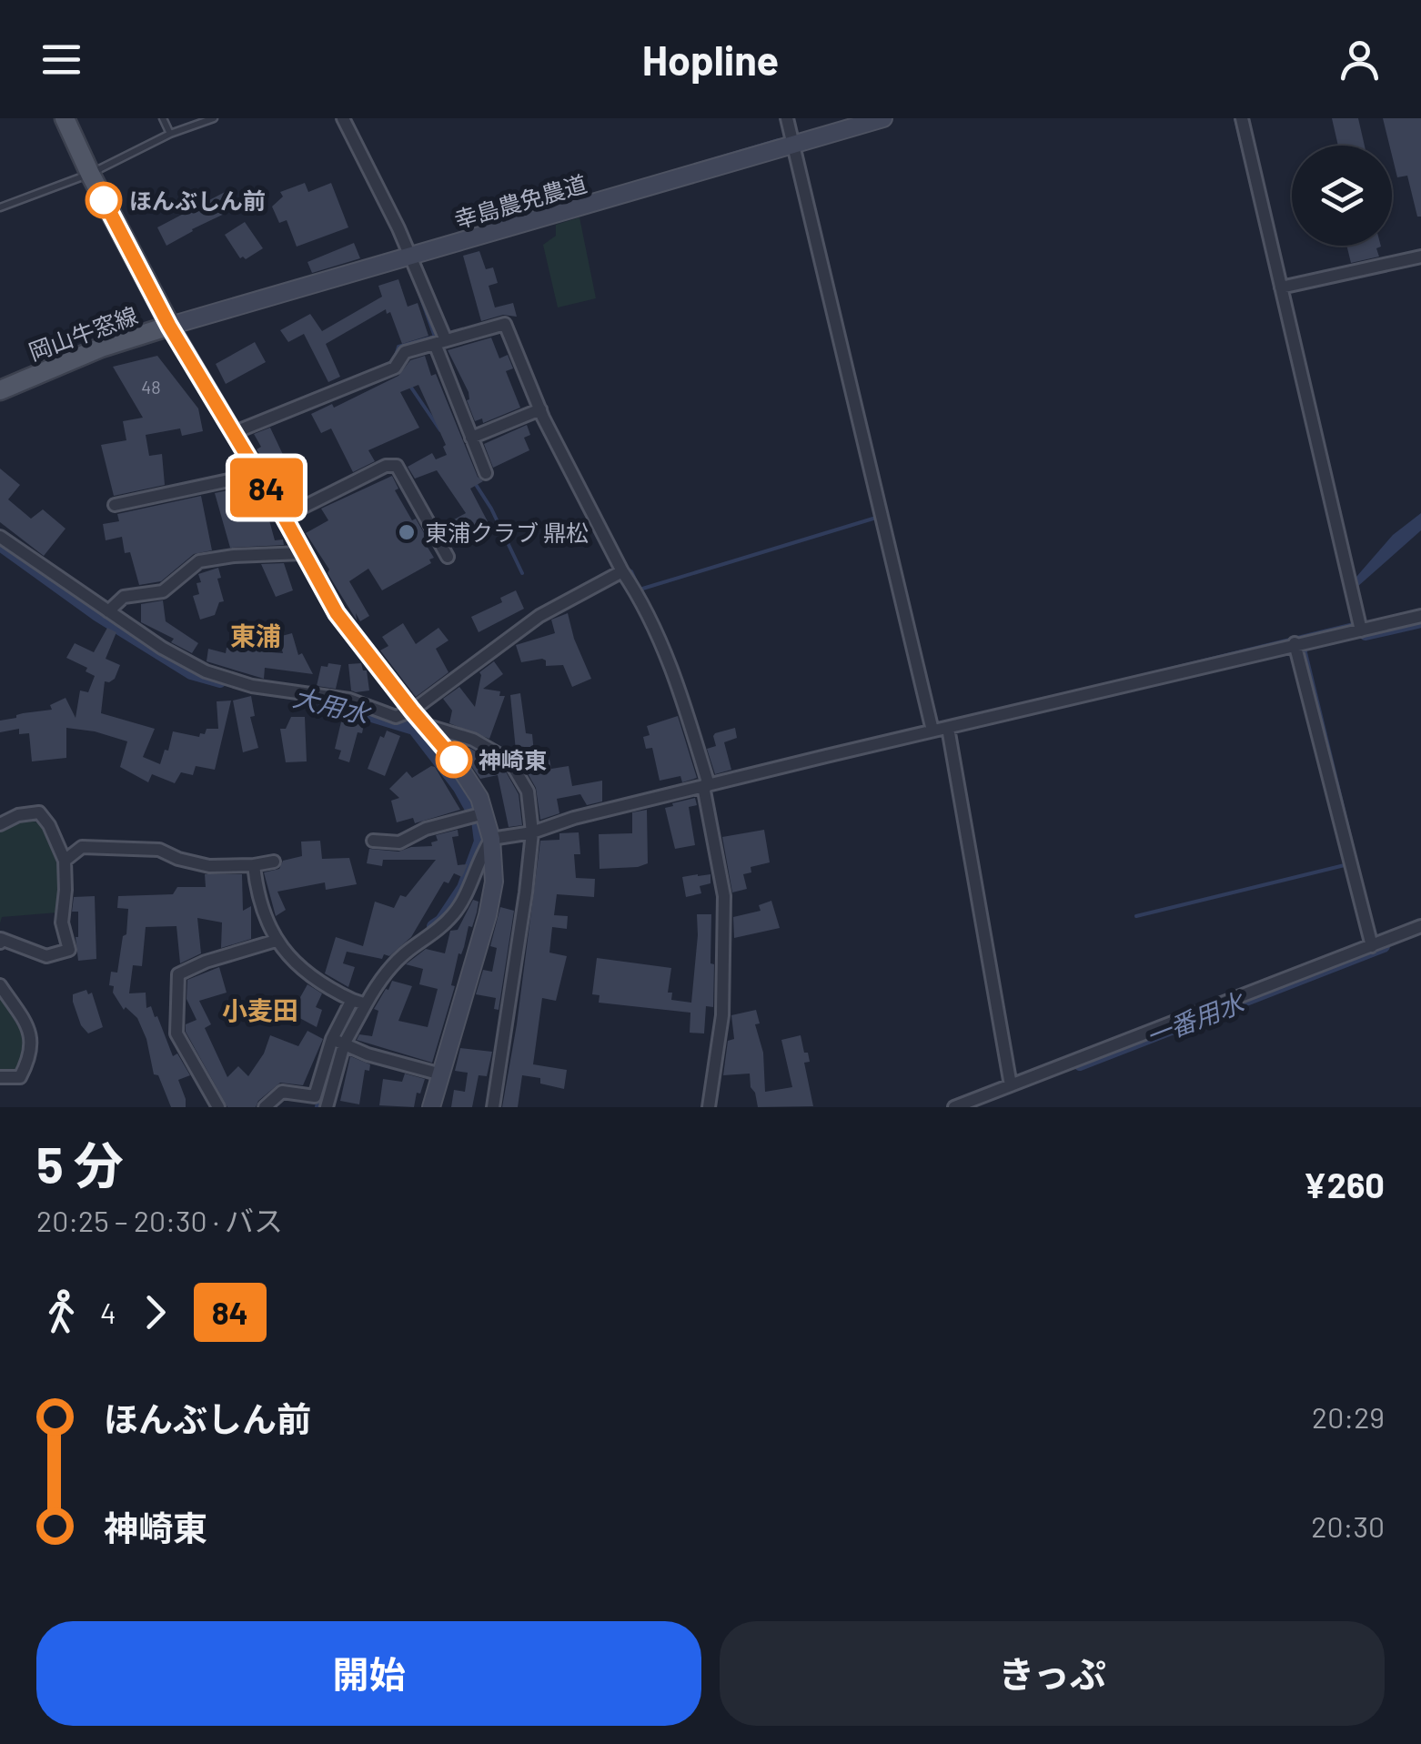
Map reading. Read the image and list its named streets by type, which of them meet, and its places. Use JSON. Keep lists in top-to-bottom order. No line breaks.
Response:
{"streets":{"main road":["岡山牛窓線"],"street":["幸島農免農道"]},"crossings":[["幸島農免農道","岡山牛窓線"]],"districts":["東浦","小麦田"],"water":["大用水","一番用水"],"places":["ほんぶしん前","東浦クラブ 鼎松","神崎東"],"lines":["bus line 84"],"house_numbers":["48"],"page":{"header":"Hopline","on_map":"84","heading":["5 分","20:25 – 20:30 · バス","¥260"],"legs":["4","84"],"list":[{"name":"ほんぶしん前","value":"20:29"},{"name":"神崎東","value":"20:30"}],"buttons":["開始","きっぷ"]}}
